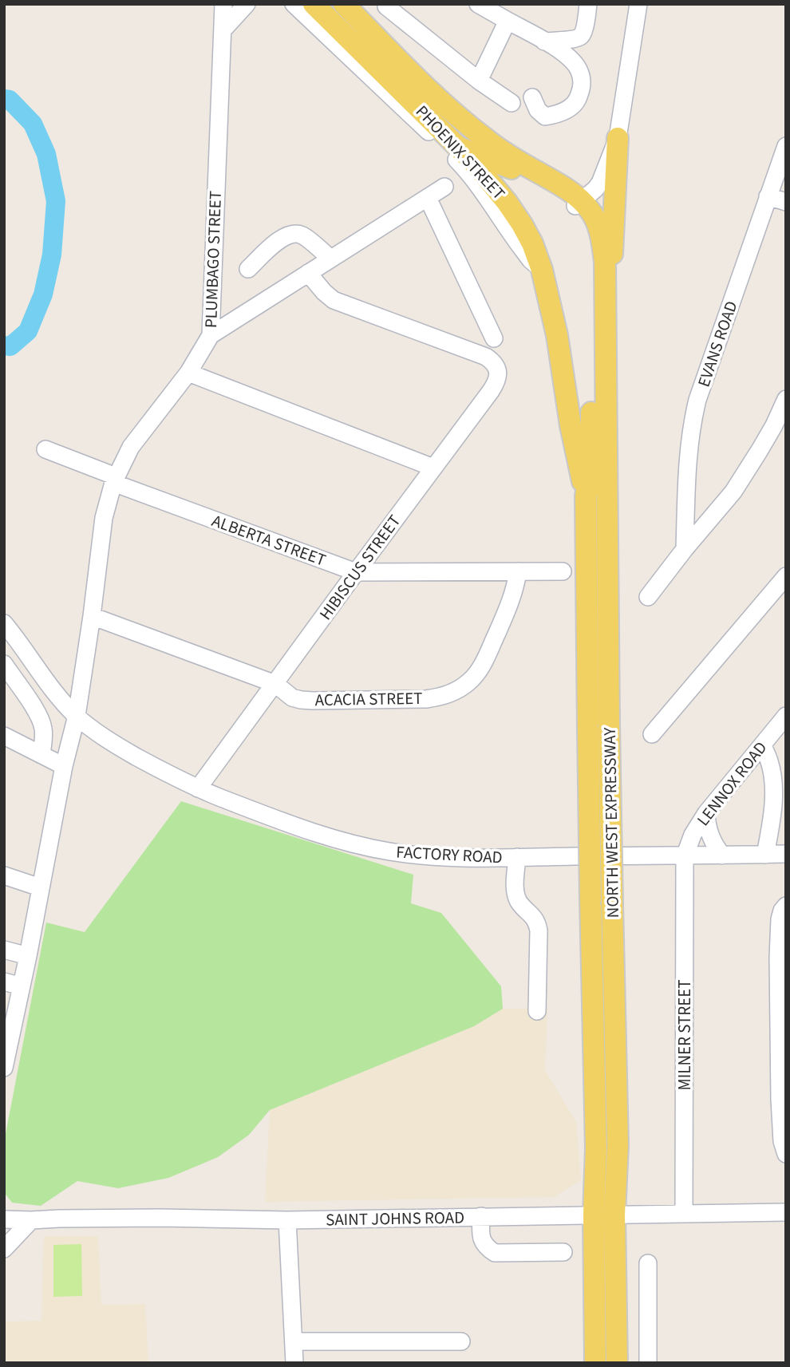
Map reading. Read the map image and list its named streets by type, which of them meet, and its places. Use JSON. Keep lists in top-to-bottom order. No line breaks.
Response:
{"streets":{"main road":["PHOENIX STREET","NORTH WEST EXPRESSWAY"],"street":["PLUMBAGO STREET","EVANS ROAD","ALBERTA STREET","HIBISCUS STREET","ACACIA STREET","LENNOX ROAD","FACTORY ROAD","MILNER STREET","SAINT JOHNS ROAD"]},"crossings":[["PHOENIX STREET","NORTH WEST EXPRESSWAY"],["PLUMBAGO STREET","ALBERTA STREET"],["PLUMBAGO STREET","ACACIA STREET"],["PLUMBAGO STREET","FACTORY ROAD"],["ALBERTA STREET","HIBISCUS STREET"],["ALBERTA STREET","ACACIA STREET"],["HIBISCUS STREET","ACACIA STREET"],["HIBISCUS STREET","FACTORY ROAD"],["LENNOX ROAD","FACTORY ROAD"],["LENNOX ROAD","MILNER STREET"],["NORTH WEST EXPRESSWAY","SAINT JOHNS ROAD"],["FACTORY ROAD","MILNER STREET"],["MILNER STREET","SAINT JOHNS ROAD"]]}
